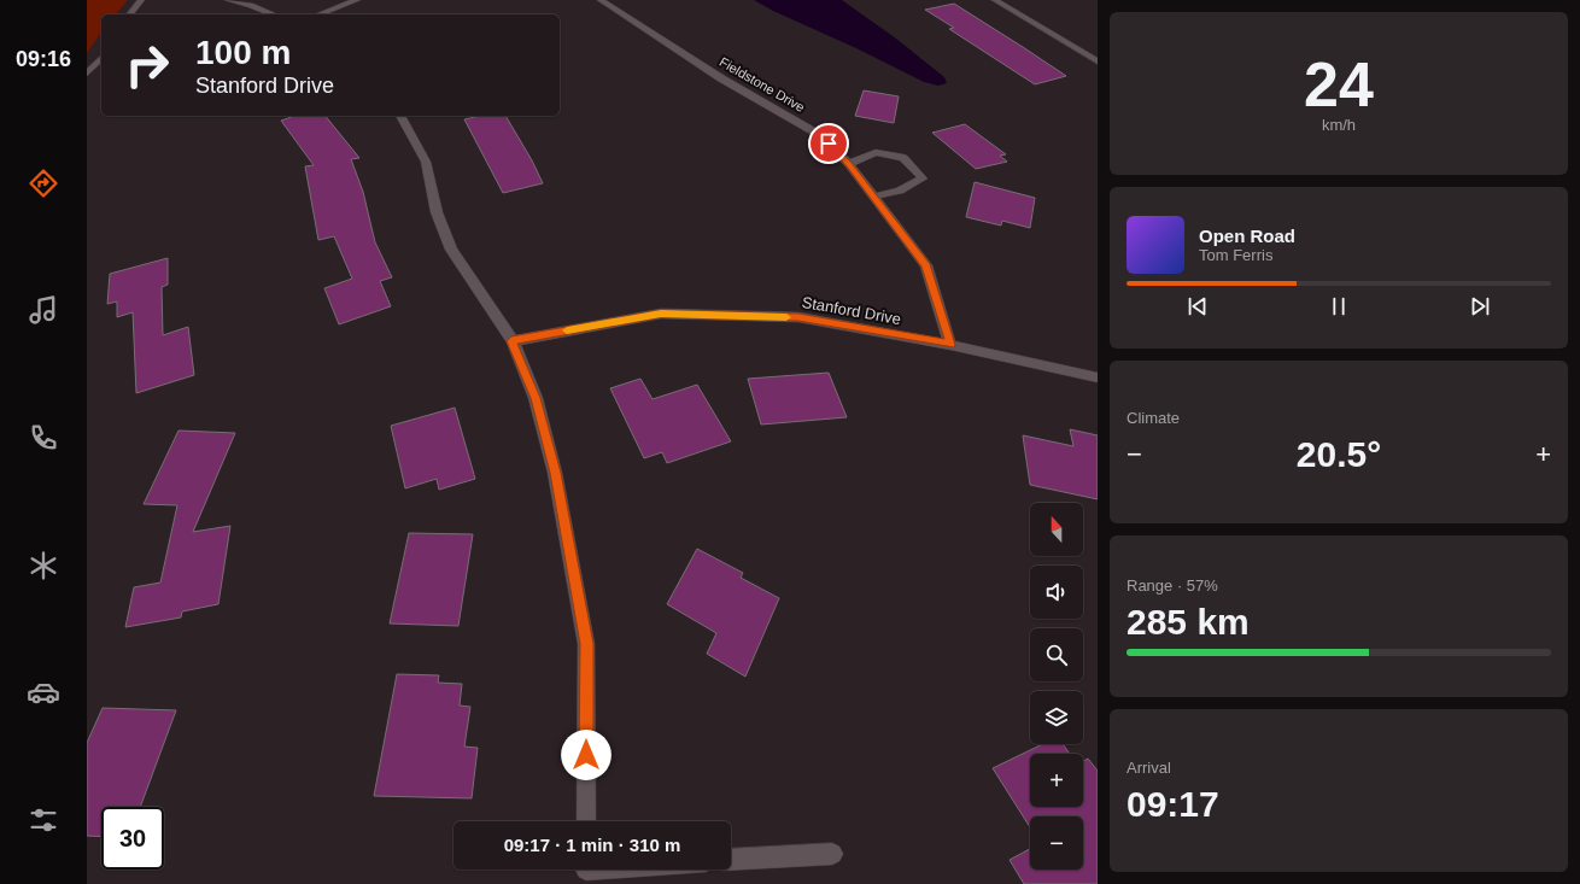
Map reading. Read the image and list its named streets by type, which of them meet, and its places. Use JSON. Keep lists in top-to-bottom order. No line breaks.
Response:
{"streets":{"street":["Fieldstone Drive","Stanford Drive"]},"crossings":[["Fieldstone Drive","Stanford Drive"]],"north":"top","page":{"tabs":"09:16","tile":[["24","km/h"],"Climate",["Range · 57%","285 km"],["Arrival","09:17"]],"turn":["100 m","Stanford Drive"],"song":["Open Road","Tom Ferris"],"heat":["−","20.5°","+"],"map_buttons":["+","−"],"limit":"30","trip":"09:17 · 1 min · 310 m"}}
